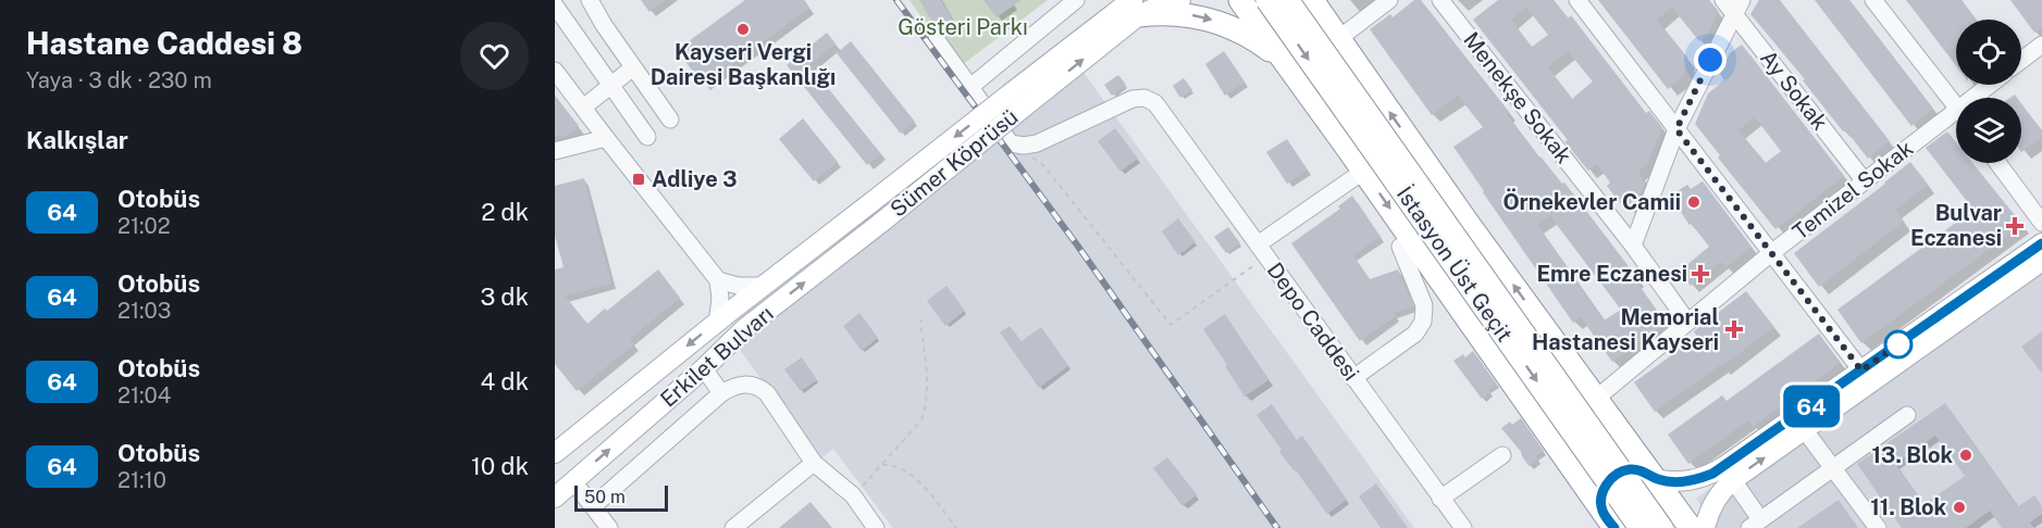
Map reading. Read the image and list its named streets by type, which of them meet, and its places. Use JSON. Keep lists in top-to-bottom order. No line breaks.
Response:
{"streets":{"highway":["İstasyon Üst Geçit"],"main road":["Sümer Köprüsü","Erkilet Bulvarı"],"street":["Ay Sokak","Menekşe Sokak","Temizel Sokak","Depo Caddesi"]},"crossings":[["Ay Sokak","Temizel Sokak"],["Menekşe Sokak","Temizel Sokak"],["Sümer Köprüsü","Erkilet Bulvarı"]],"parks":["Gösteri Parkı"],"places":{"other":["Kayseri Vergi Dairesi Başkanlığı","Örnekevler Camii","13. Blok","11. Blok"],"transit":["Adliye 3"],"health":["Bulvar Eczanesi","Emre Eczanesi","Memorial Hastanesi Kayseri"]},"lines":["bus line 64"],"scale_bar":"50 m","page":{"heading":[["Hastane Caddesi 8","Yaya · 3 dk · 230 m"],"Kalkışlar"],"on_map":"64","list":[{"mark":"64","name":"Otobüs","note":"21:02","value":"2 dk"},{"mark":"64","name":"Otobüs","note":"21:03","value":"3 dk"},{"mark":"64","name":"Otobüs","note":"21:04","value":"4 dk"},{"mark":"64","name":"Otobüs","note":"21:10","value":"10 dk"}],"scale":"50 m"}}
